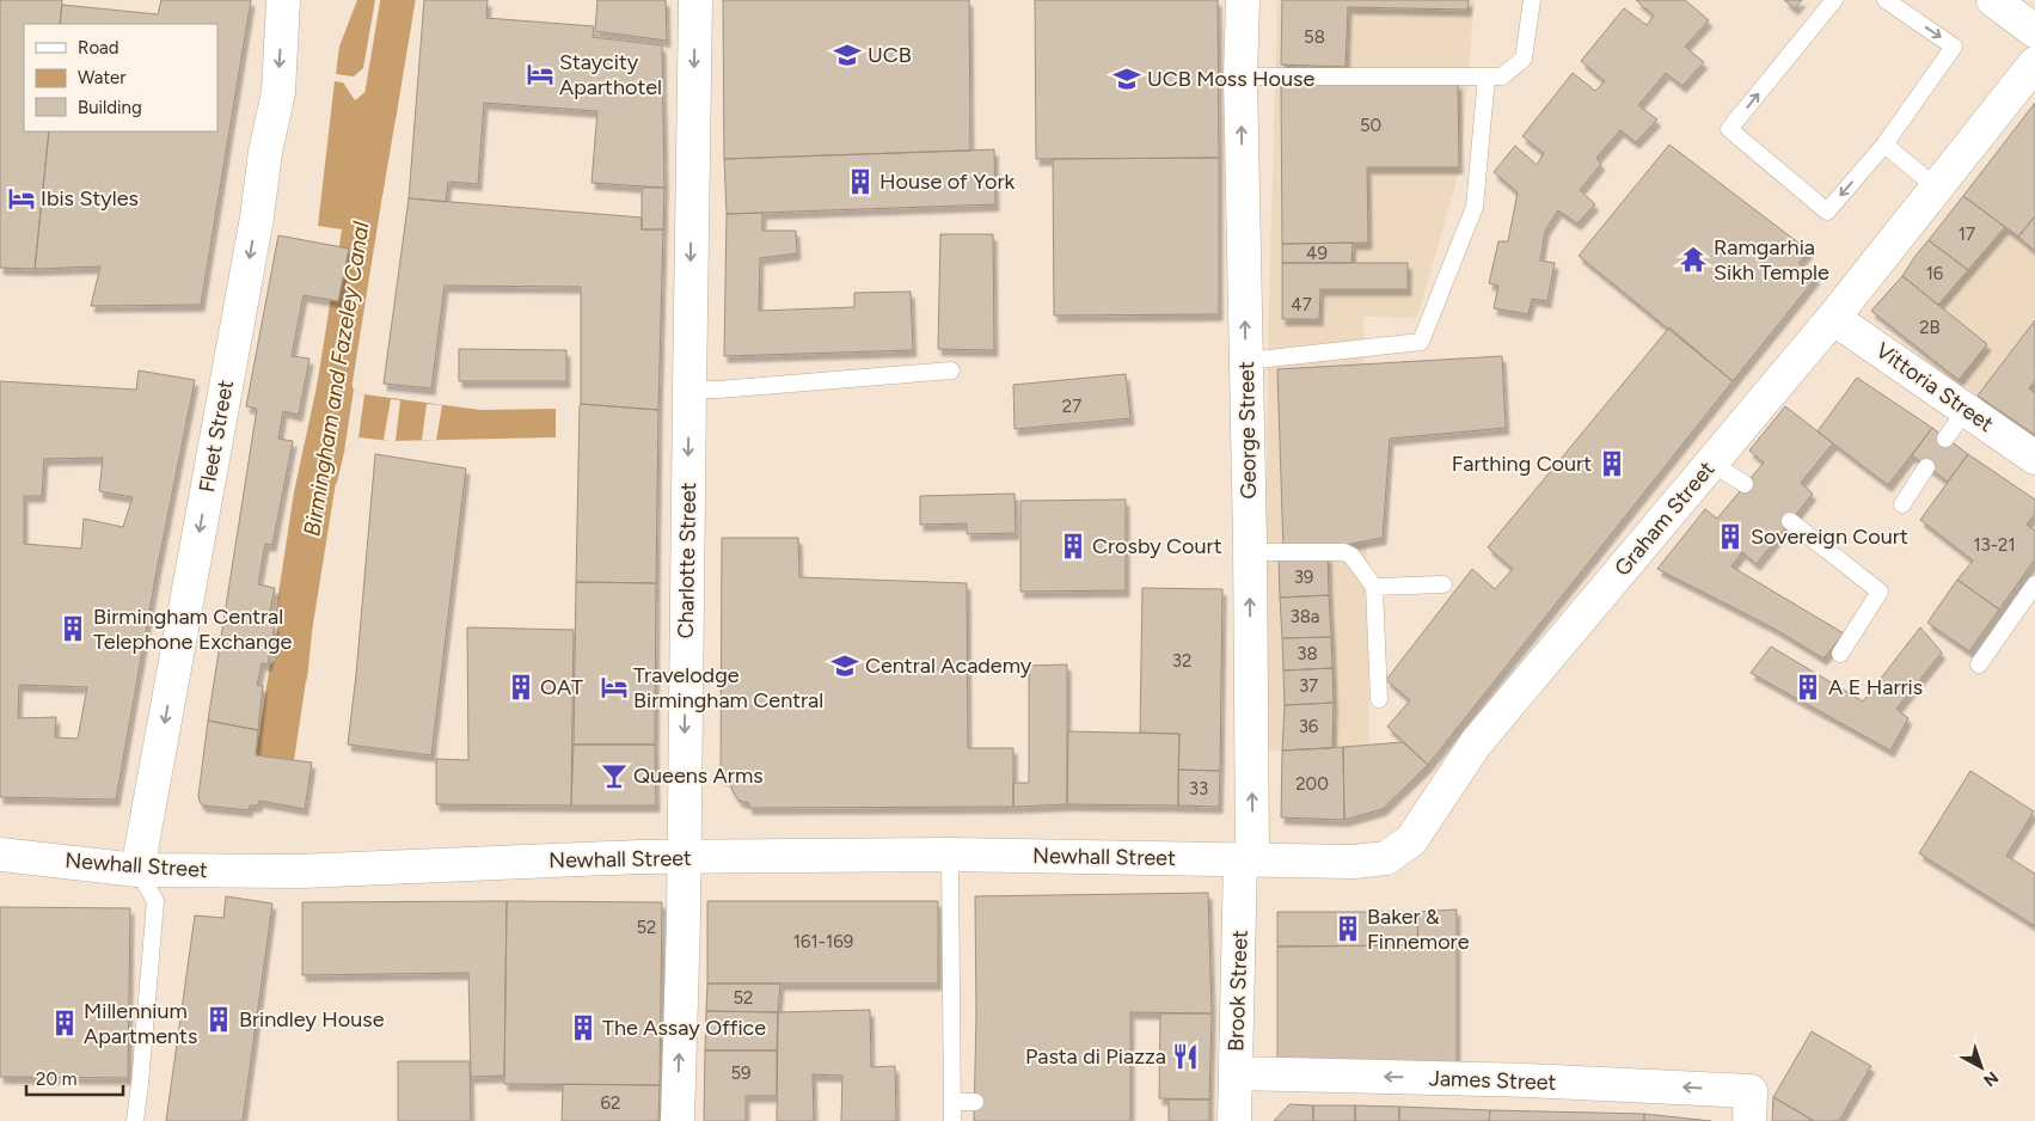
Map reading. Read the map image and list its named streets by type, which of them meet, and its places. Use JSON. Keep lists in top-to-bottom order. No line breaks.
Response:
{"streets":{"street":["Vittoria Street","George Street","Fleet Street","Graham Street","Charlotte Street","Newhall Street","Brook Street","James Street"]},"crossings":[["Vittoria Street","Graham Street"],["George Street","Graham Street"],["George Street","Newhall Street"],["George Street","Brook Street"],["Fleet Street","Newhall Street"],["Graham Street","Newhall Street"],["Graham Street","Brook Street"],["Charlotte Street","Newhall Street"],["Newhall Street","Brook Street"],["Brook Street","James Street"]],"one_way":["George Street","Fleet Street","James Street"],"water":["Birmingham and Fazeley Canal"],"places":{"school or university":["UCB","UCB Moss House","Central Academy"],"hotel":["Staycity Aparthotel","Ibis Styles","Travelodge Birmingham Central"],"building":["House of York","Farthing Court","Sovereign Court","Crosby Court","Birmingham Central Telephone Exchange","OAT","A E Harris","Baker & Finnemore","Brindley House","Millennium Apartments","The Assay Office"],"temple":["Ramgarhia Sikh Temple"],"bar":["Queens Arms"],"restaurant":["Pasta di Piazza"]},"house_numbers":["58","50","17","49","16","47","2B","27","13-21","39","38a","38","32","37","36","200","33","52","161-169","52","59","62"],"legend":["Road","Water","Building"],"scale_bar":"20 m","north":"bottom right"}
